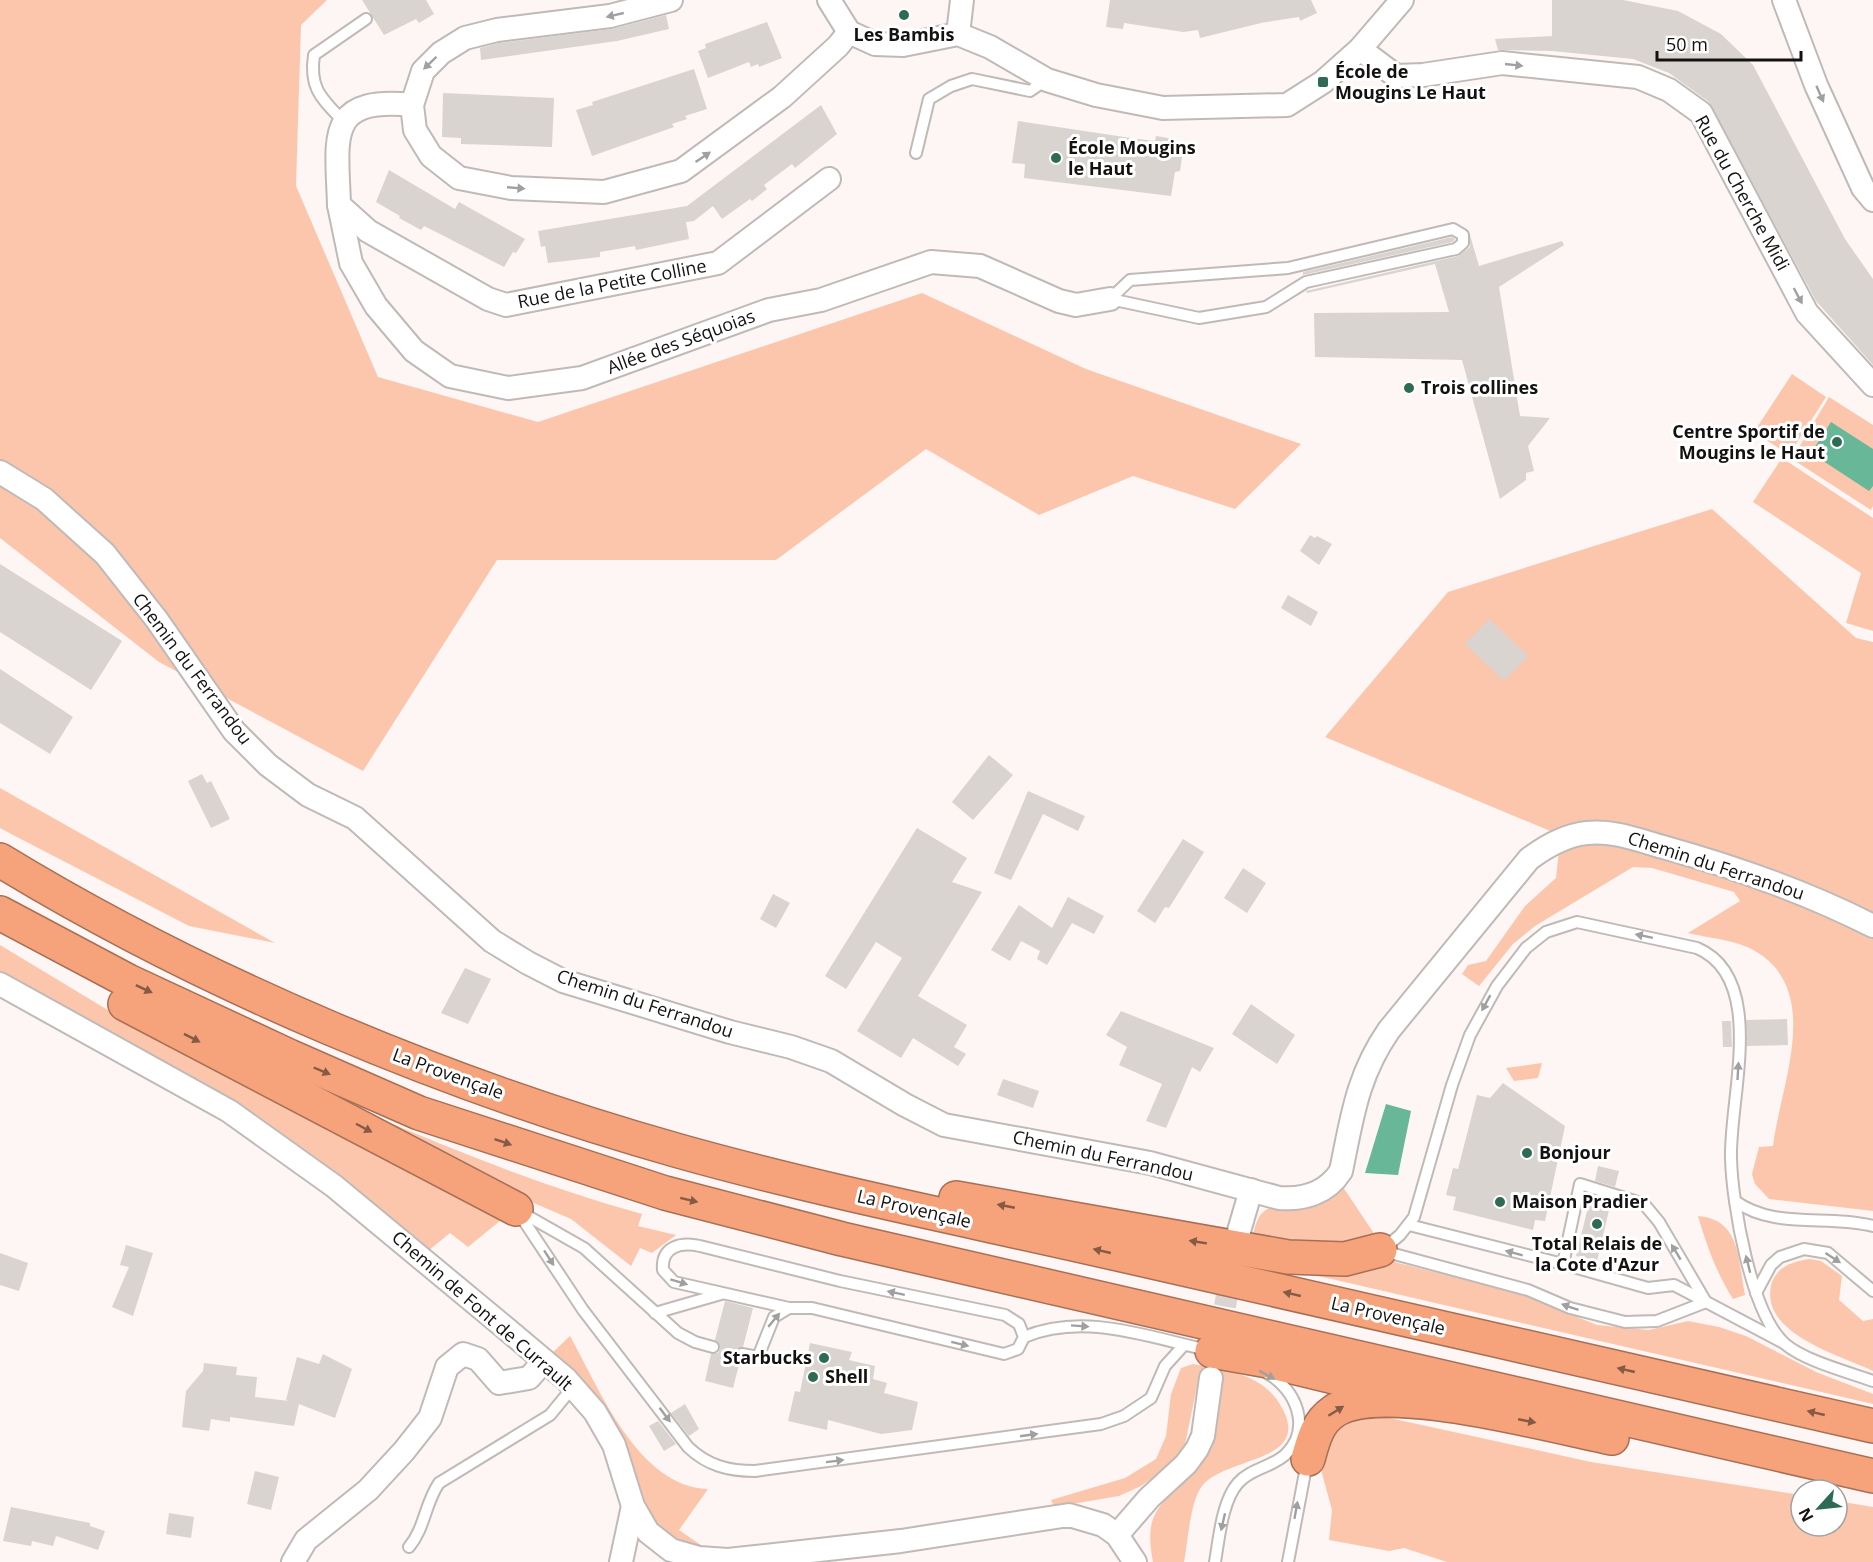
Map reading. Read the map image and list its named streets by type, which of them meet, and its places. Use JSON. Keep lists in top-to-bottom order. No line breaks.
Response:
{"streets":{"highway":["La Provençale"],"street":["Rue du Cherche Midi","Rue de la Petite Colline","Allée des Séquoias","Chemin du Ferrandou","Chemin de Font de Currault"]},"crossings":[["Rue de la Petite Colline","Allée des Séquoias"]],"one_way":["Rue du Cherche Midi"],"places":{"other":["Les Bambis","École Mougins le Haut","Trois collines","Centre Sportif de Mougins le Haut","Bonjour","Maison Pradier","Total Relais de la Cote d'Azur","Starbucks","Shell"],"transit":["École de Mougins Le Haut"]},"scale_bar":"50 m","north":"bottom left"}
